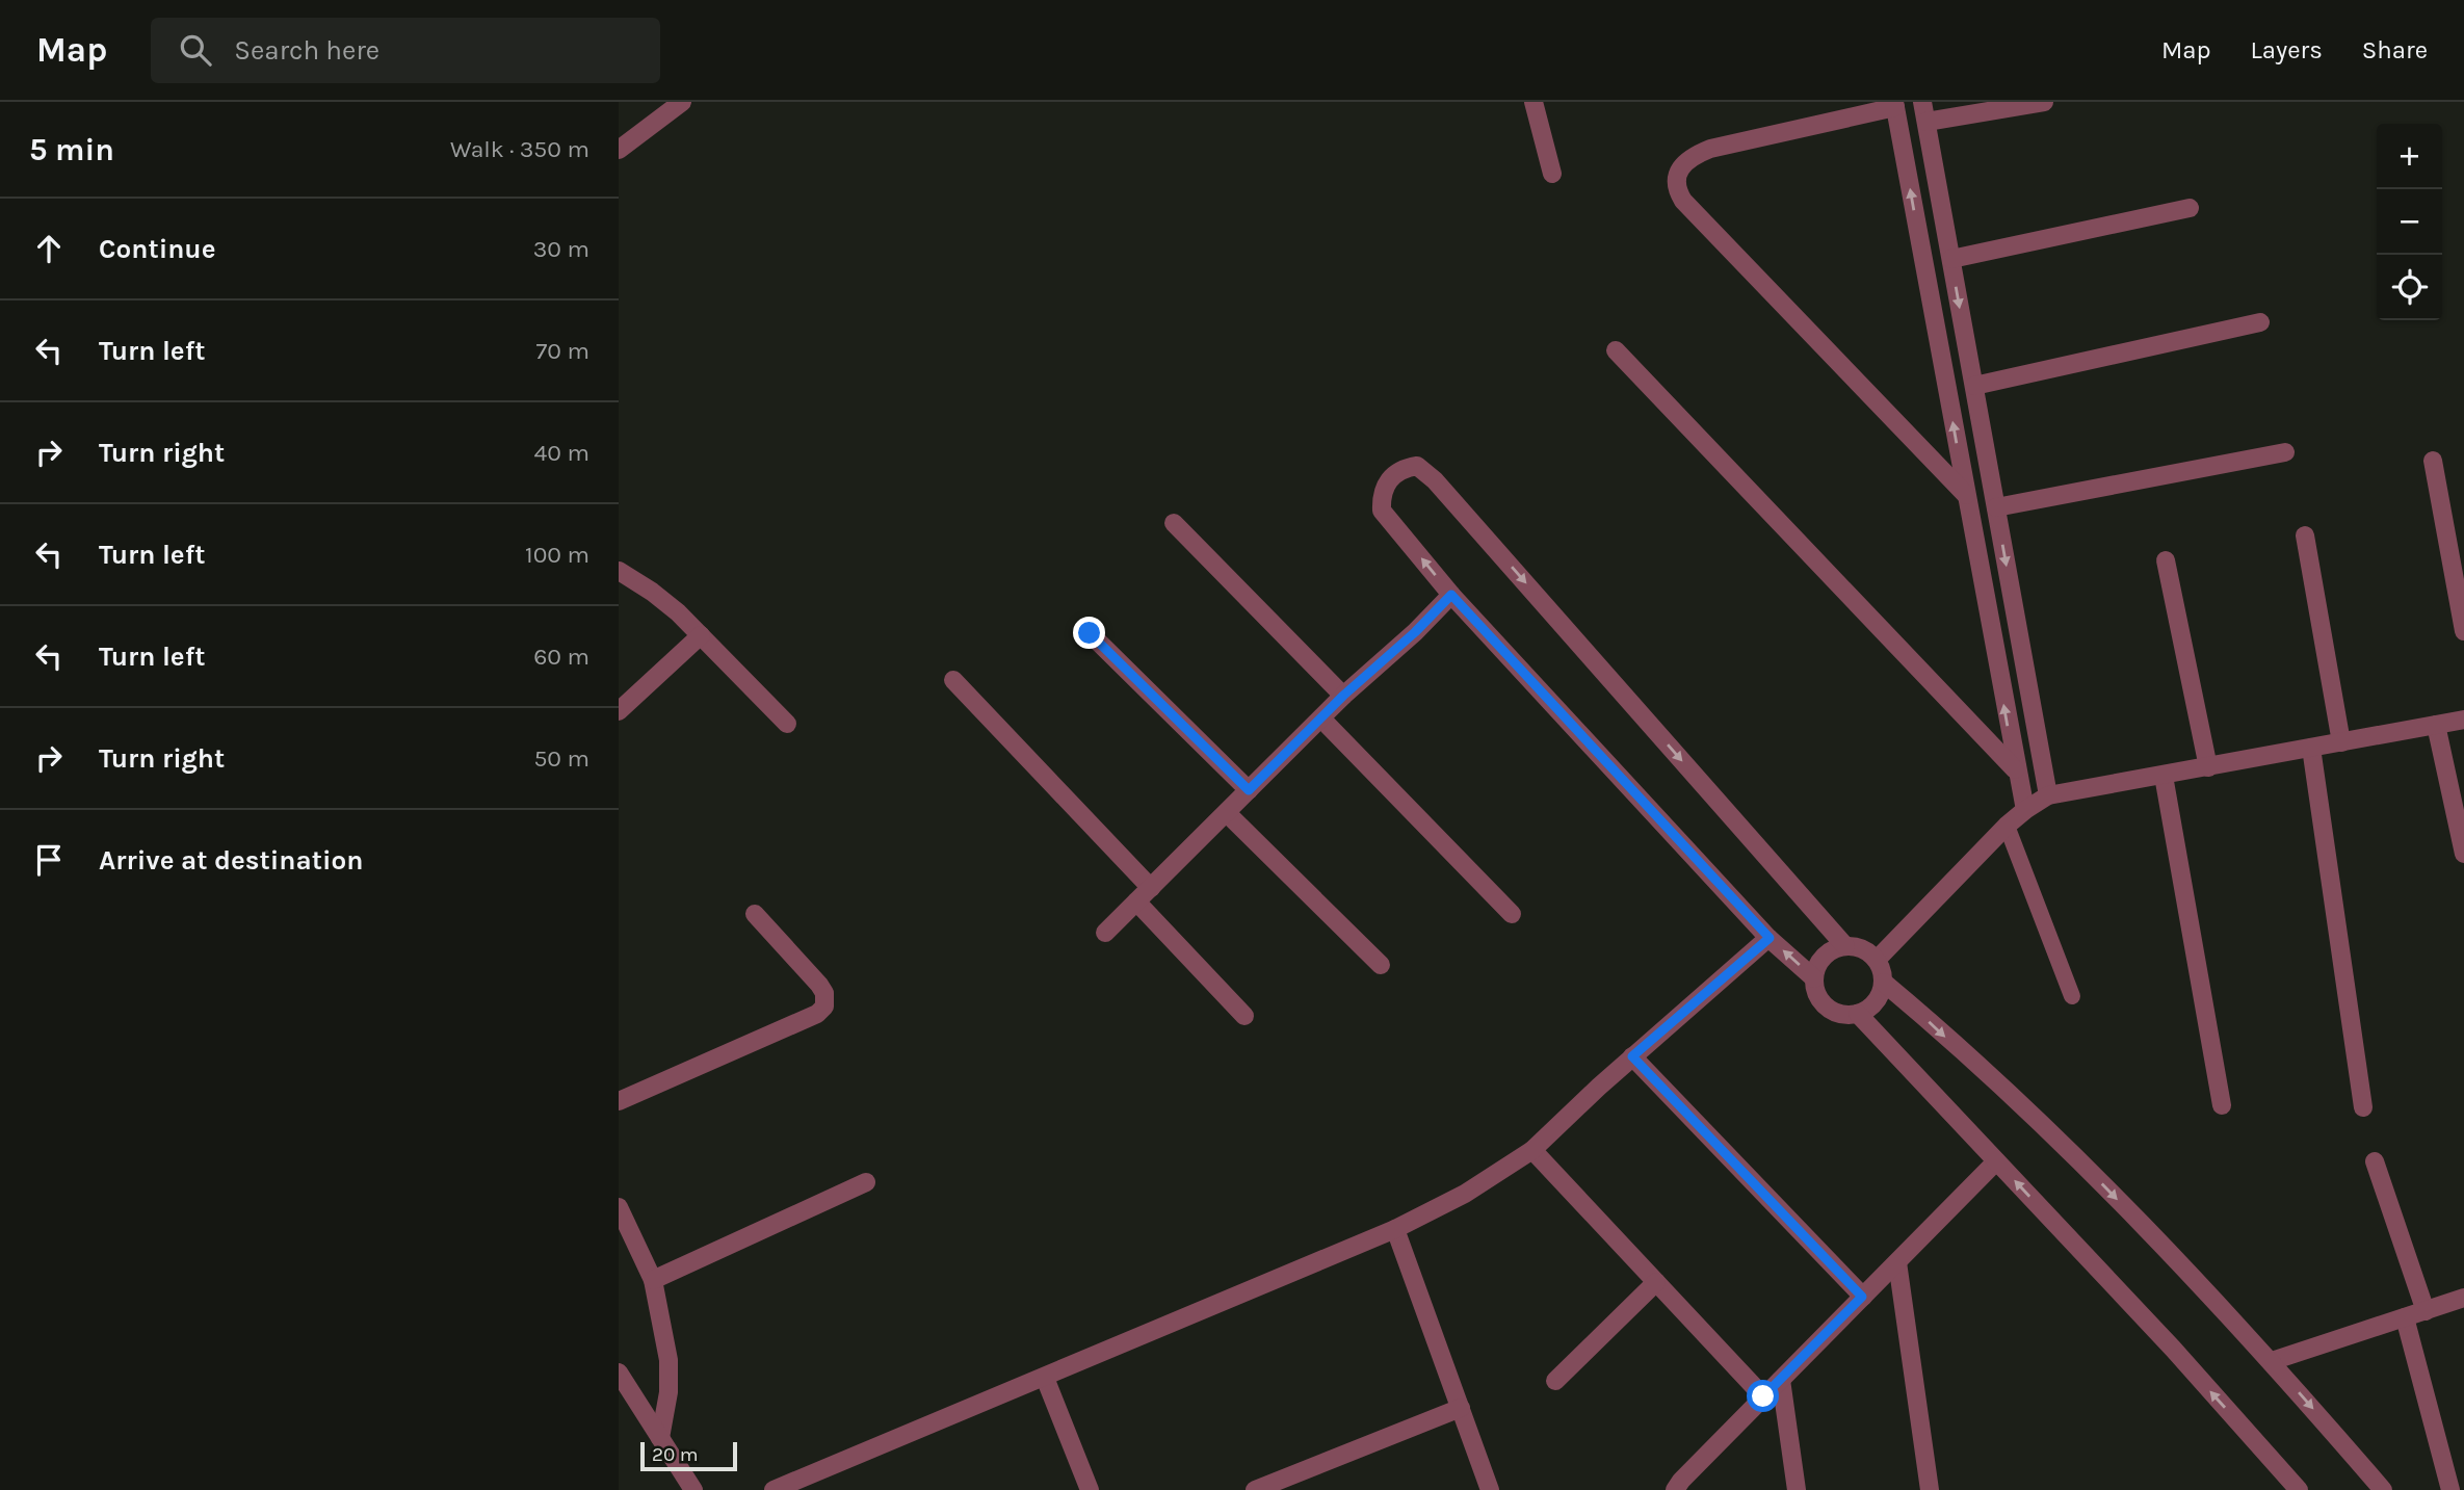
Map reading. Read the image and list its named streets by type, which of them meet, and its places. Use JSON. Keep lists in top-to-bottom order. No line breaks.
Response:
{"scale_bar":"20 m","page":{"header":"Map","search":"Search here","nav":["Map","Layers","Share"],"heading":["5 min","Walk · 350 m"],"map_buttons":["+","−"],"list":[["Continue","30 m"],["Turn left","70 m"],["Turn right","40 m"],["Turn left","100 m"],["Turn left","60 m"],["Turn right","50 m"],"Arrive at destination"],"scale":"20 m"}}
